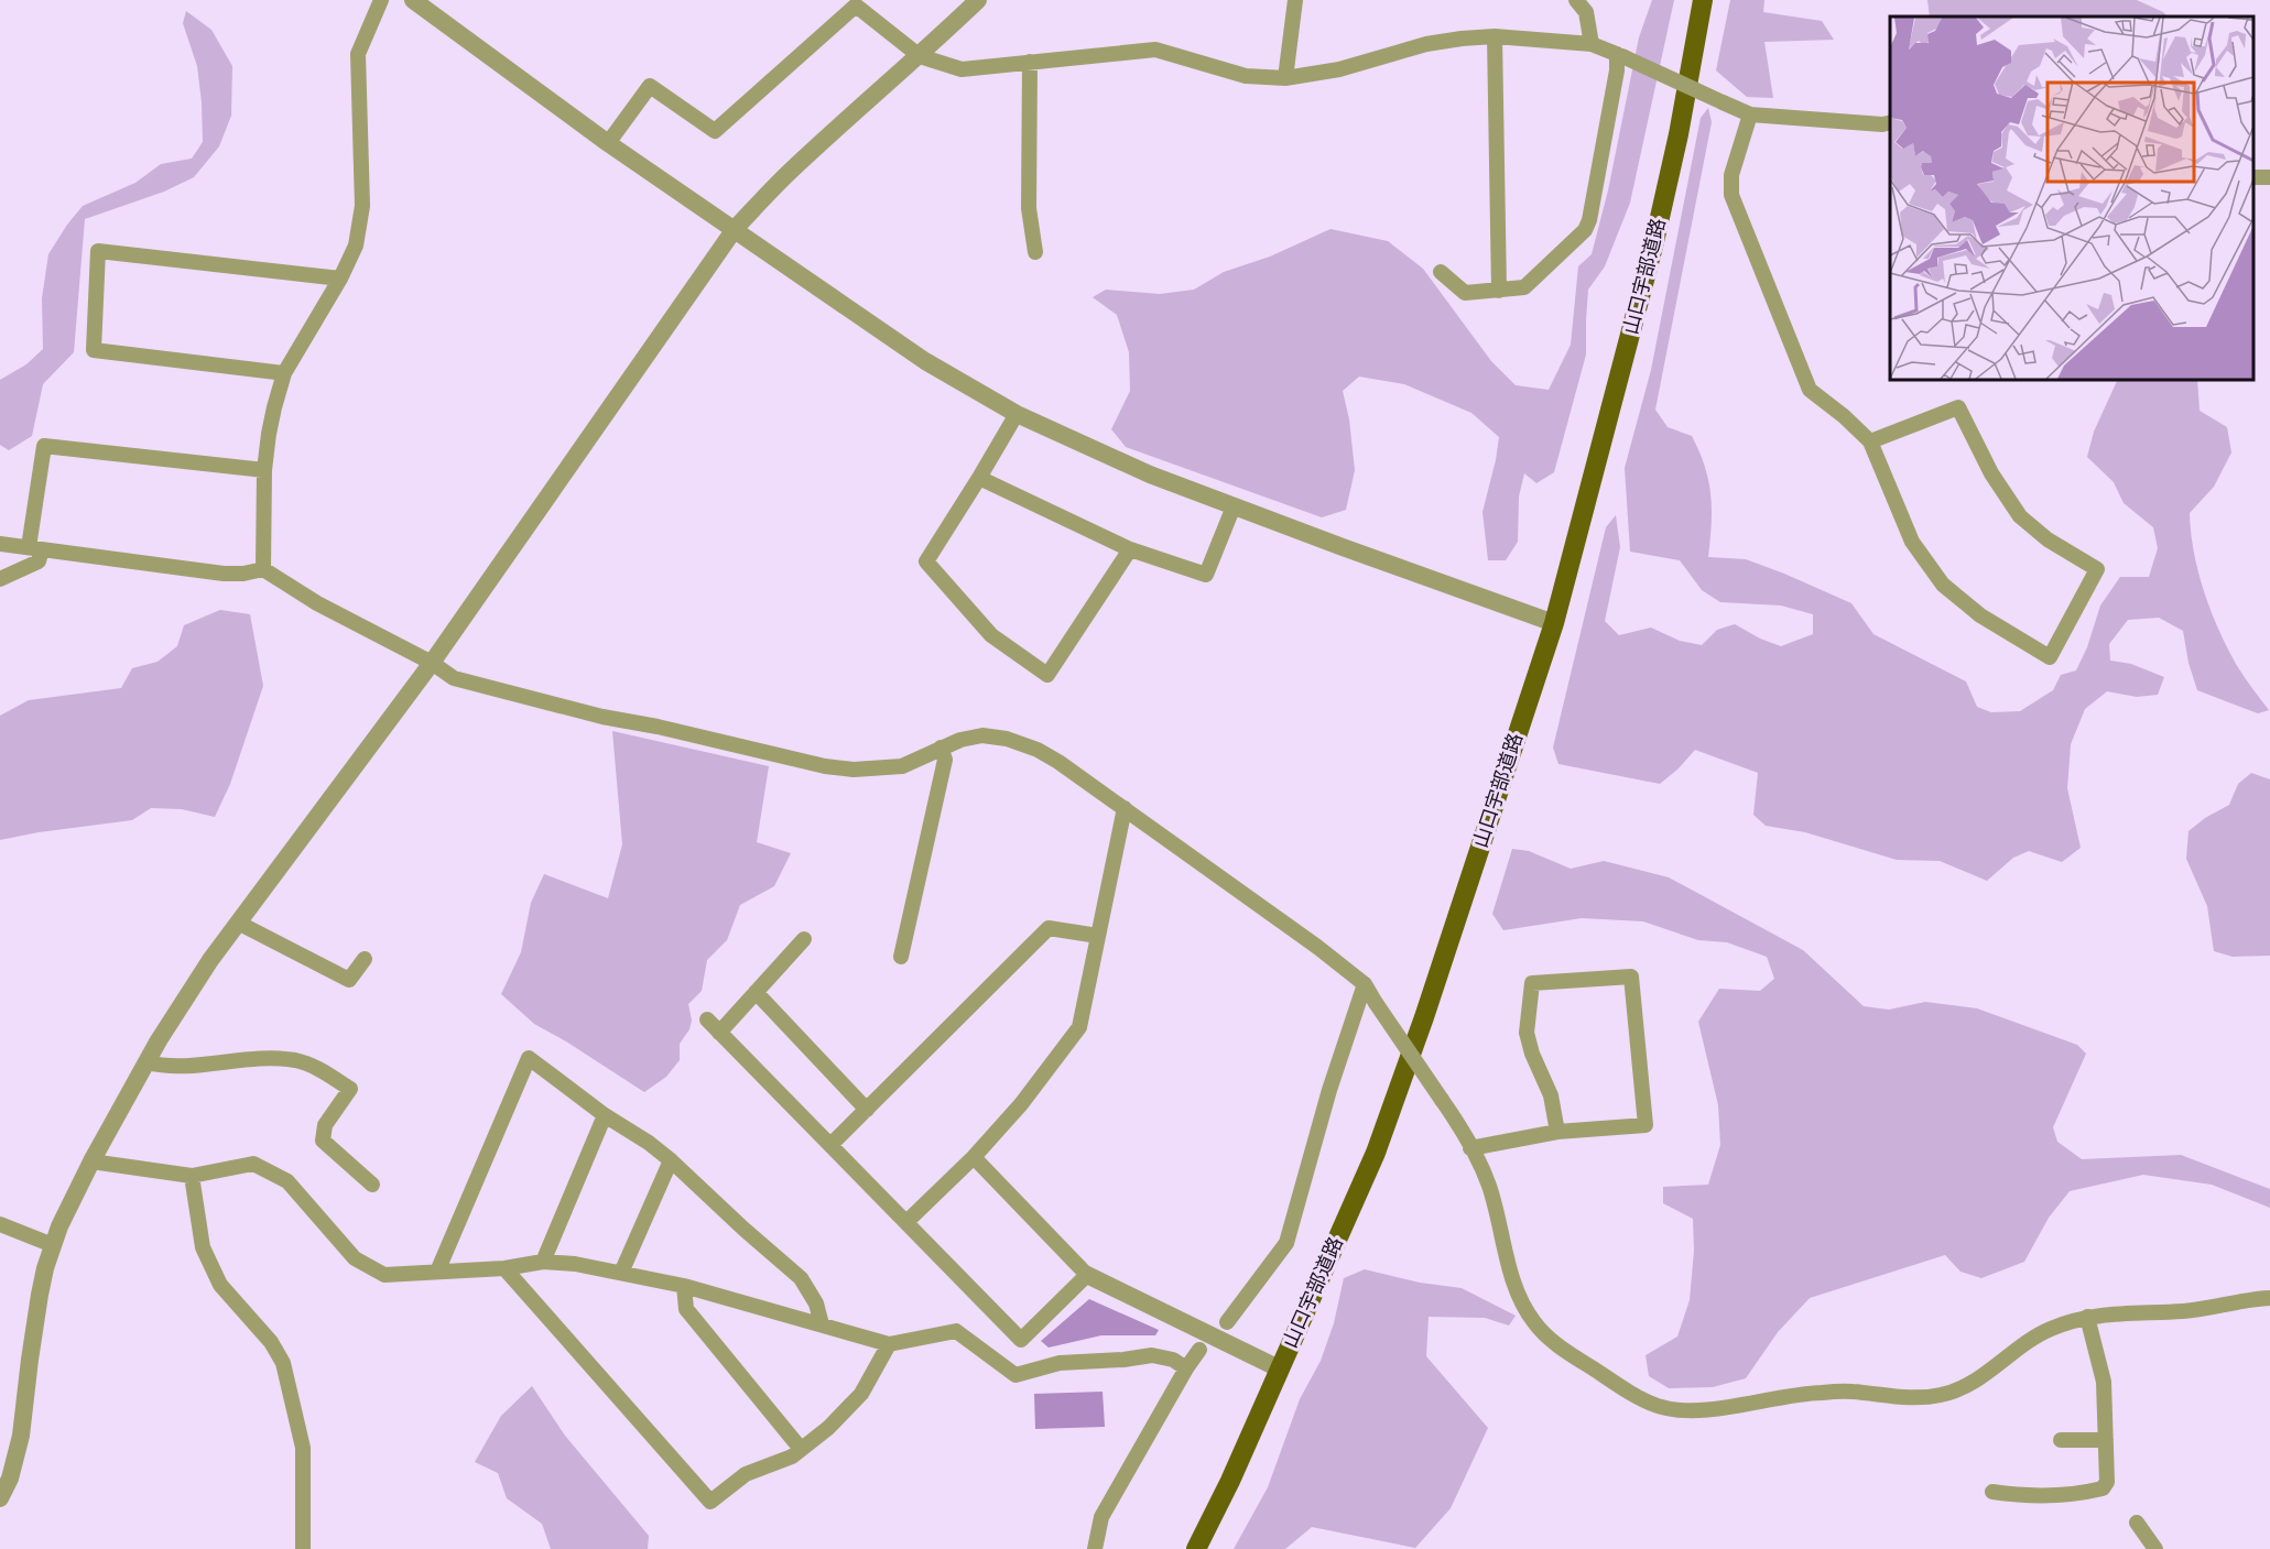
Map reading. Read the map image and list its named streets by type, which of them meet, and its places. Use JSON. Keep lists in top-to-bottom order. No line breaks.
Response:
{"streets":{"main road":["山口宇部道路"]}}
